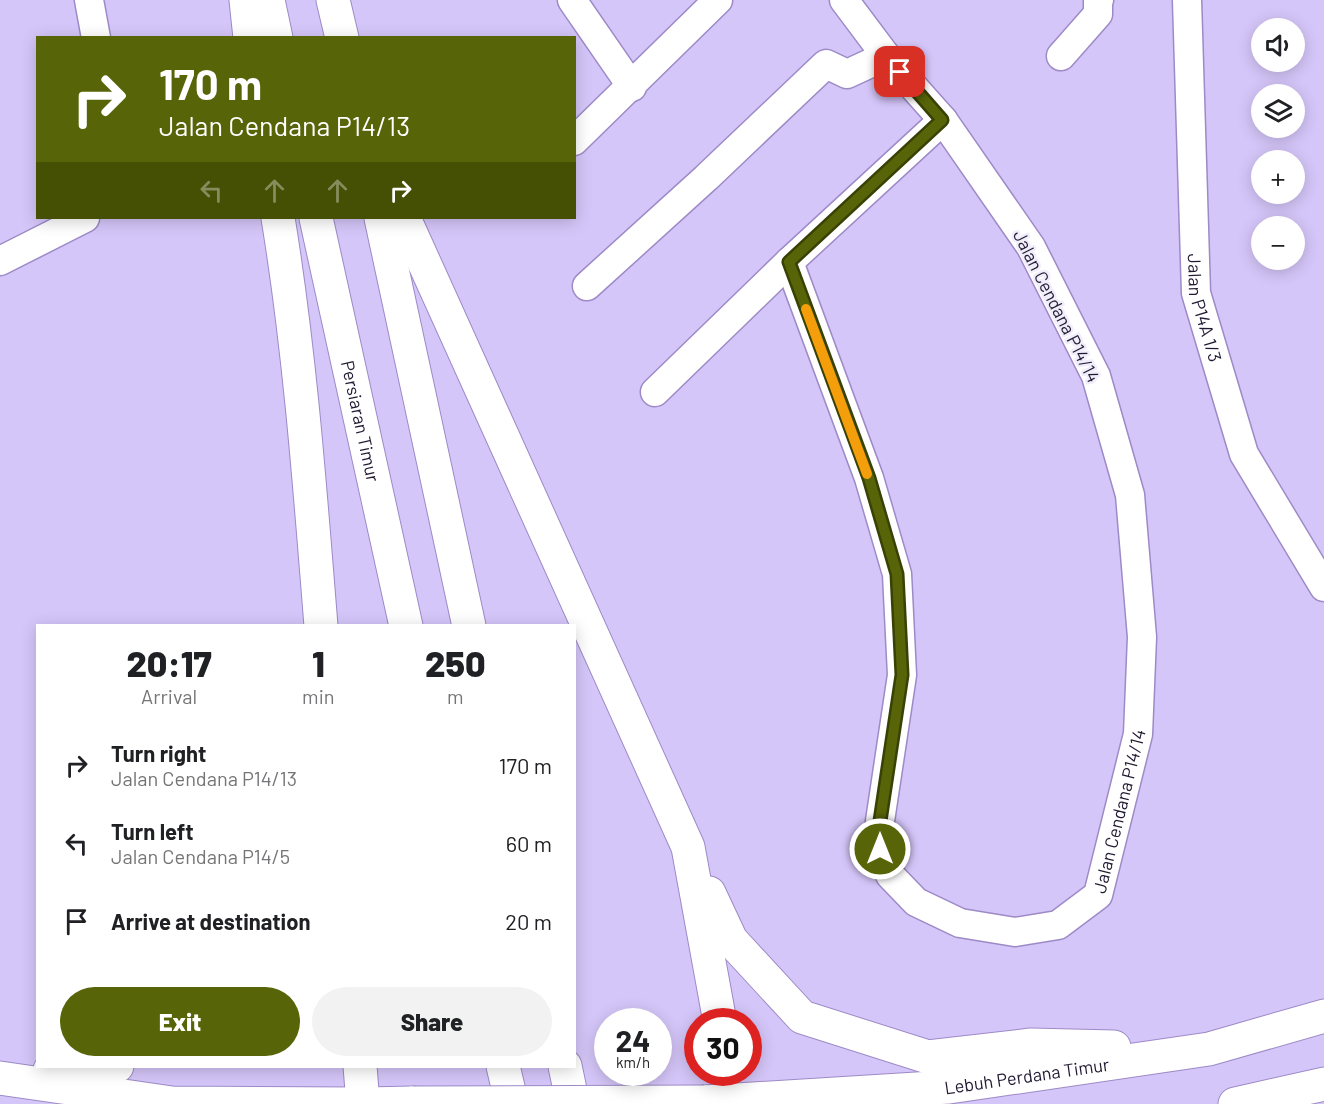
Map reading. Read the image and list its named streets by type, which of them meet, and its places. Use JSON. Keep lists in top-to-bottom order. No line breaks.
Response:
{"streets":{"main road":["Persiaran Timur","Lebuh Perdana Timur"],"street":["Jalan Cendana P14/14","Jalan P14A 1/3"]},"page":{"map_buttons":["+","−"],"turn":["170 m","Jalan Cendana P14/13"],"eta":["20:17","Arrival","1","min","250","m"],"list":[{"name":"Turn right","note":"Jalan Cendana P14/13","value":"170 m"},{"name":"Turn left","note":"Jalan Cendana P14/5","value":"60 m"},{"name":"Arrive at destination","value":"20 m"}],"buttons":["Exit","Share"],"speed":"24 km/h","limit":"30"}}
